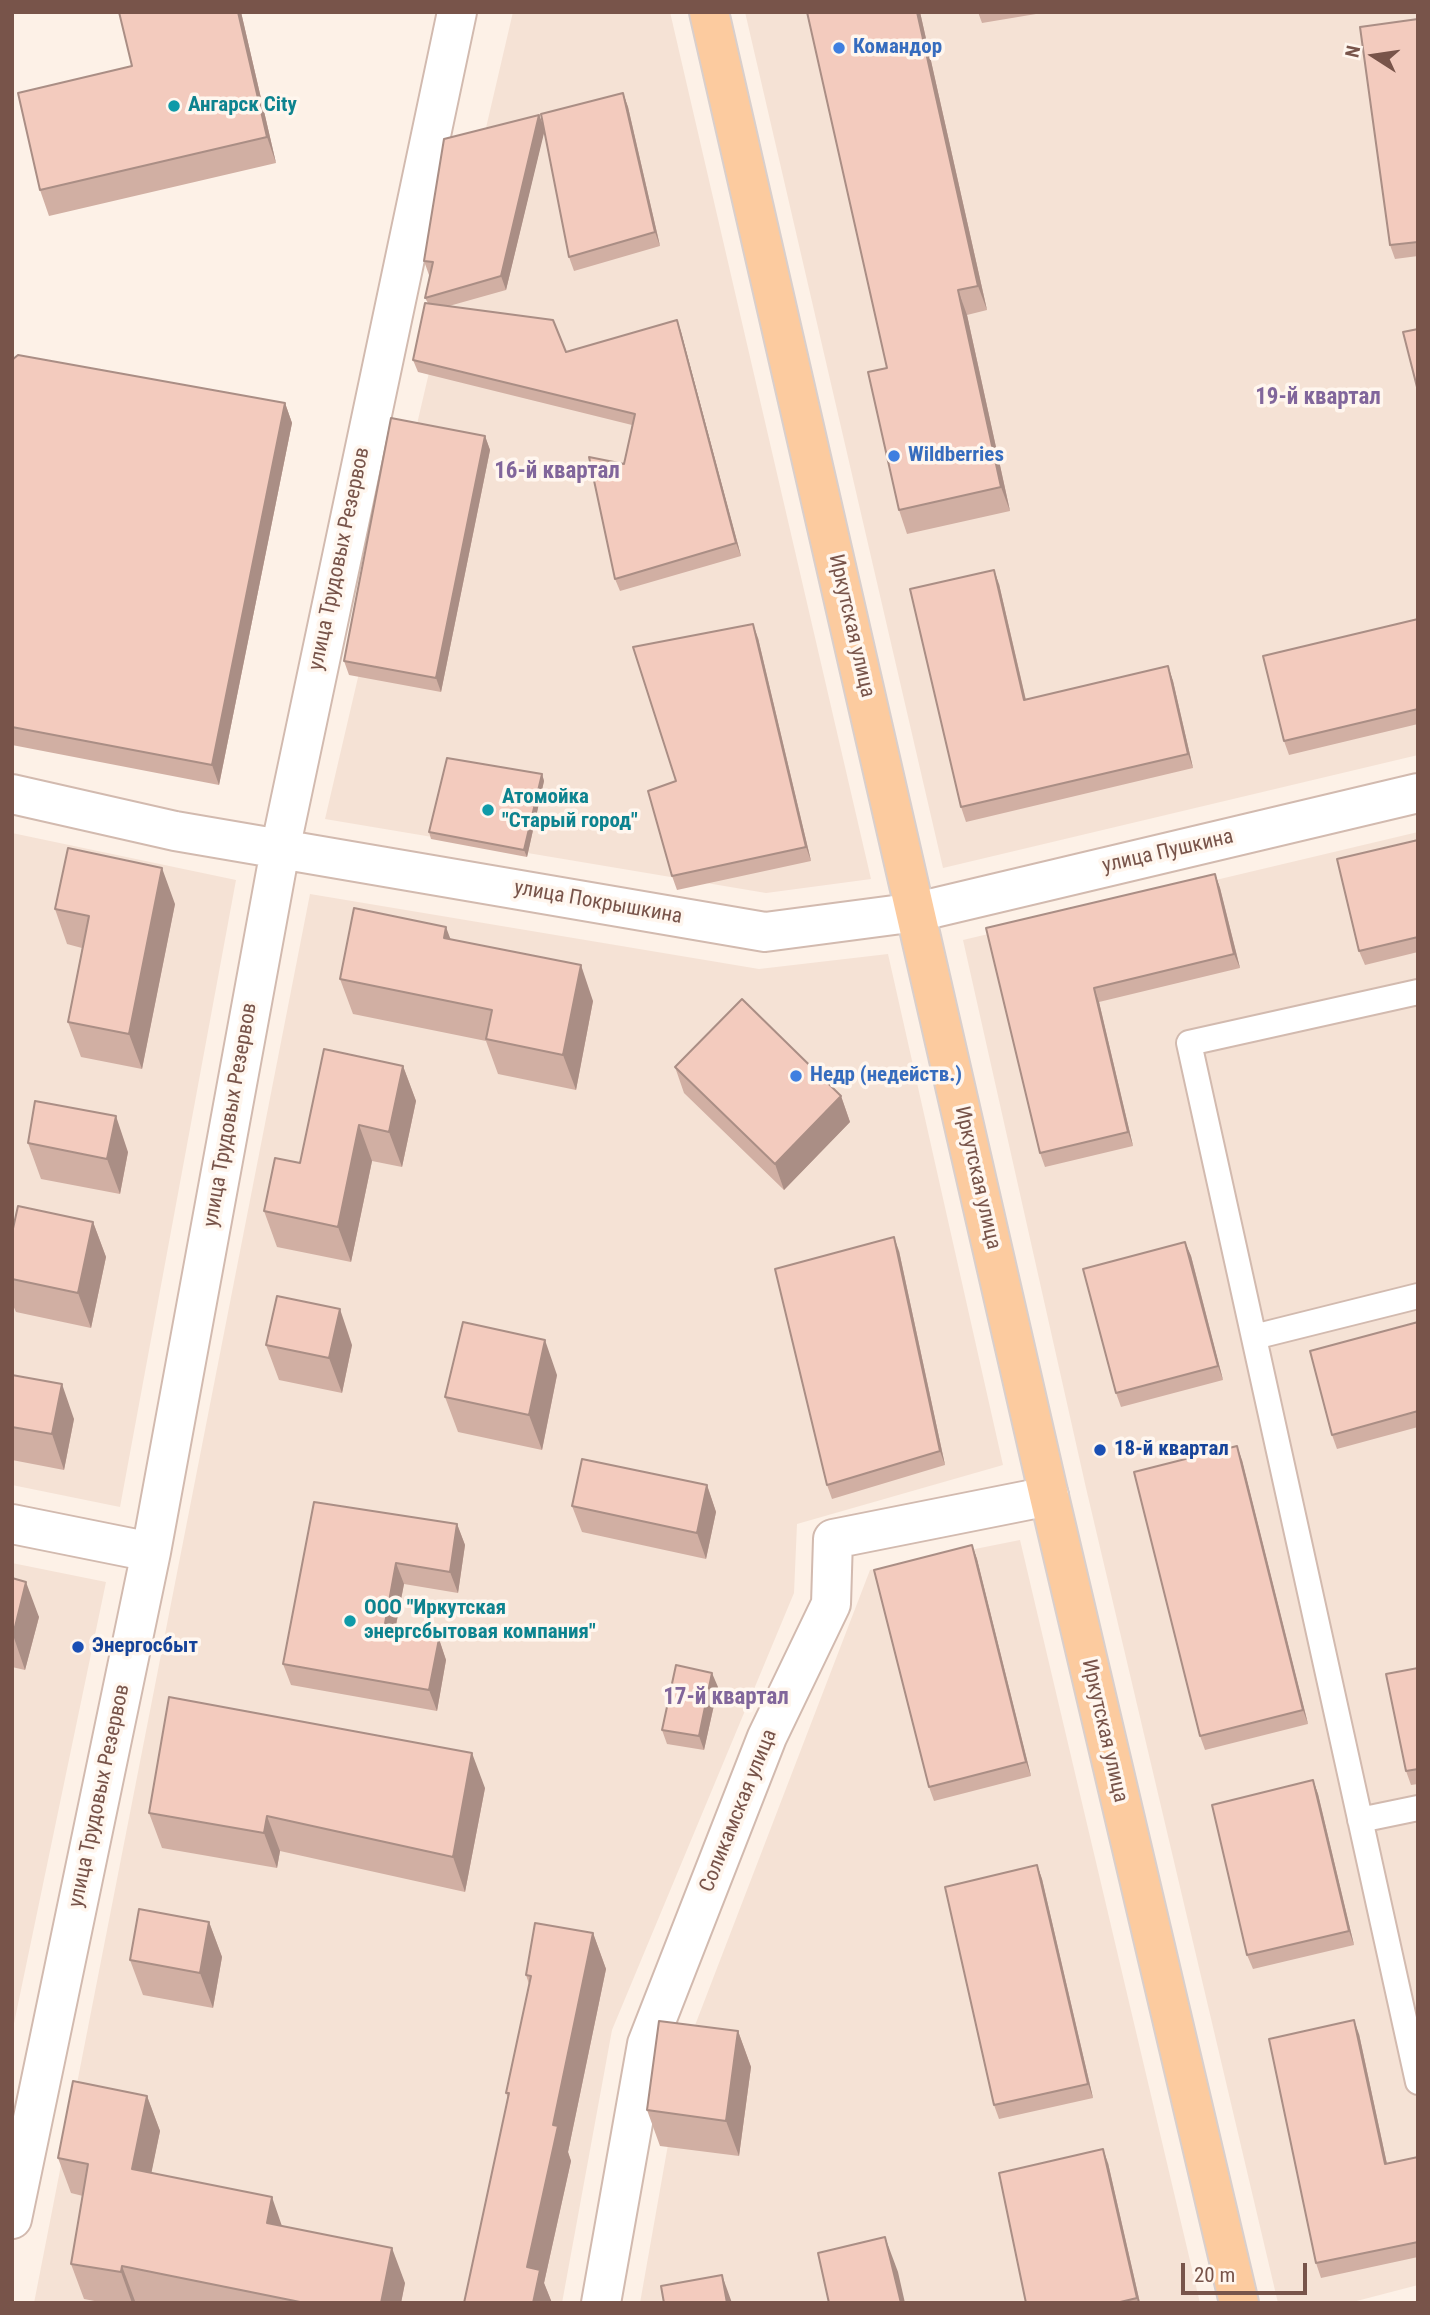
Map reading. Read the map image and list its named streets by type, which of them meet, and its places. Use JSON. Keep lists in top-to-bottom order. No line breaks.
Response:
{"streets":{"main road":["Иркутская улица"],"street":["улица Трудовых Резервов","улица Пушкина","улица Покрышкина","Соликамская улица"]},"crossings":[["улица Трудовых Резервов","улица Покрышкина"],["Иркутская улица","улица Пушкина"],["Иркутская улица","улица Покрышкина"],["Иркутская улица","Соликамская улица"],["улица Пушкина","улица Покрышкина"]],"districts":["19-й квартал","16-й квартал","17-й квартал"],"places":["Командор","Ангарск City","Wildberries","Атомойка \"Старый город\"","Недр (недейств.)","18-й квартал","ООО \"Иркутская энергсбытовая компания\"","Энергосбыт"],"scale_bar":"20 m","north":"left"}
